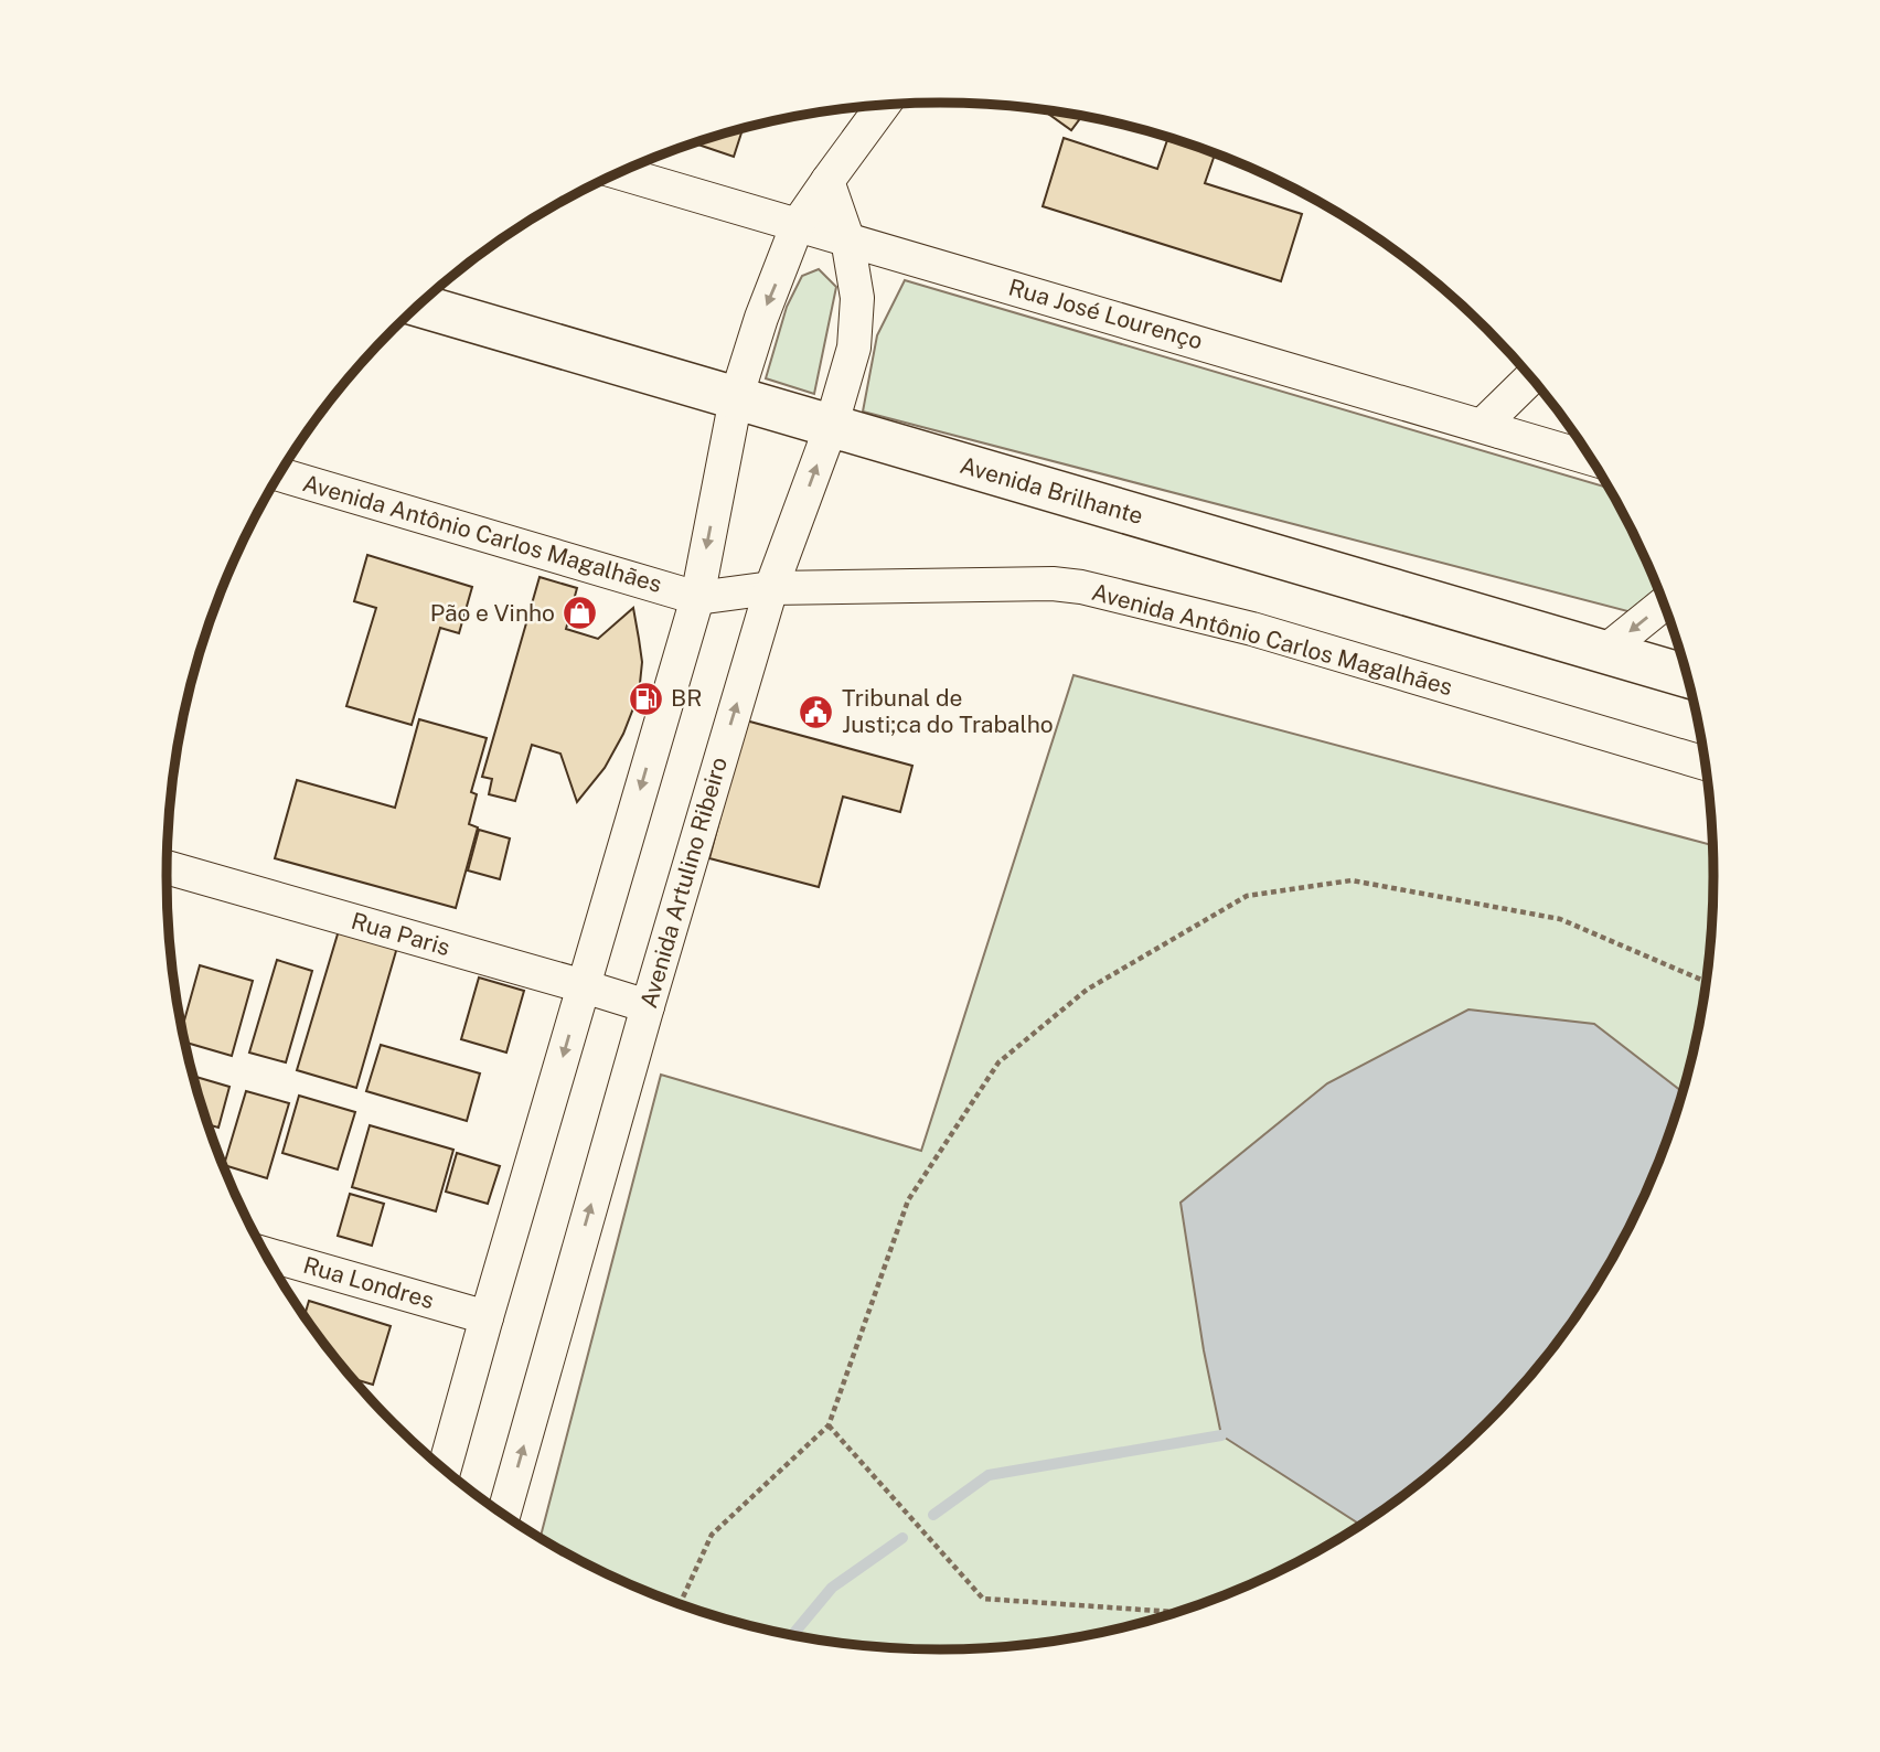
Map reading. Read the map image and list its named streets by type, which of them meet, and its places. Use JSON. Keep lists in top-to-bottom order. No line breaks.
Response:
{"streets":{"main road":["Avenida Brilhante"],"street":["Rua José Lourenço","Avenida Antônio Carlos Magalhães","Avenida Artulino Ribeiro","Rua Paris","Rua Londres"]},"crossings":[["Rua José Lourenço","Avenida Artulino Ribeiro"],["Avenida Brilhante","Avenida Artulino Ribeiro"],["Avenida Antônio Carlos Magalhães","Avenida Artulino Ribeiro"],["Avenida Artulino Ribeiro","Rua Paris"]],"places":{"shop":["Pão e Vinho"],"fuel station":["BR"],"public building":["Tribunal de Justi;ca do Trabalho"]}}
